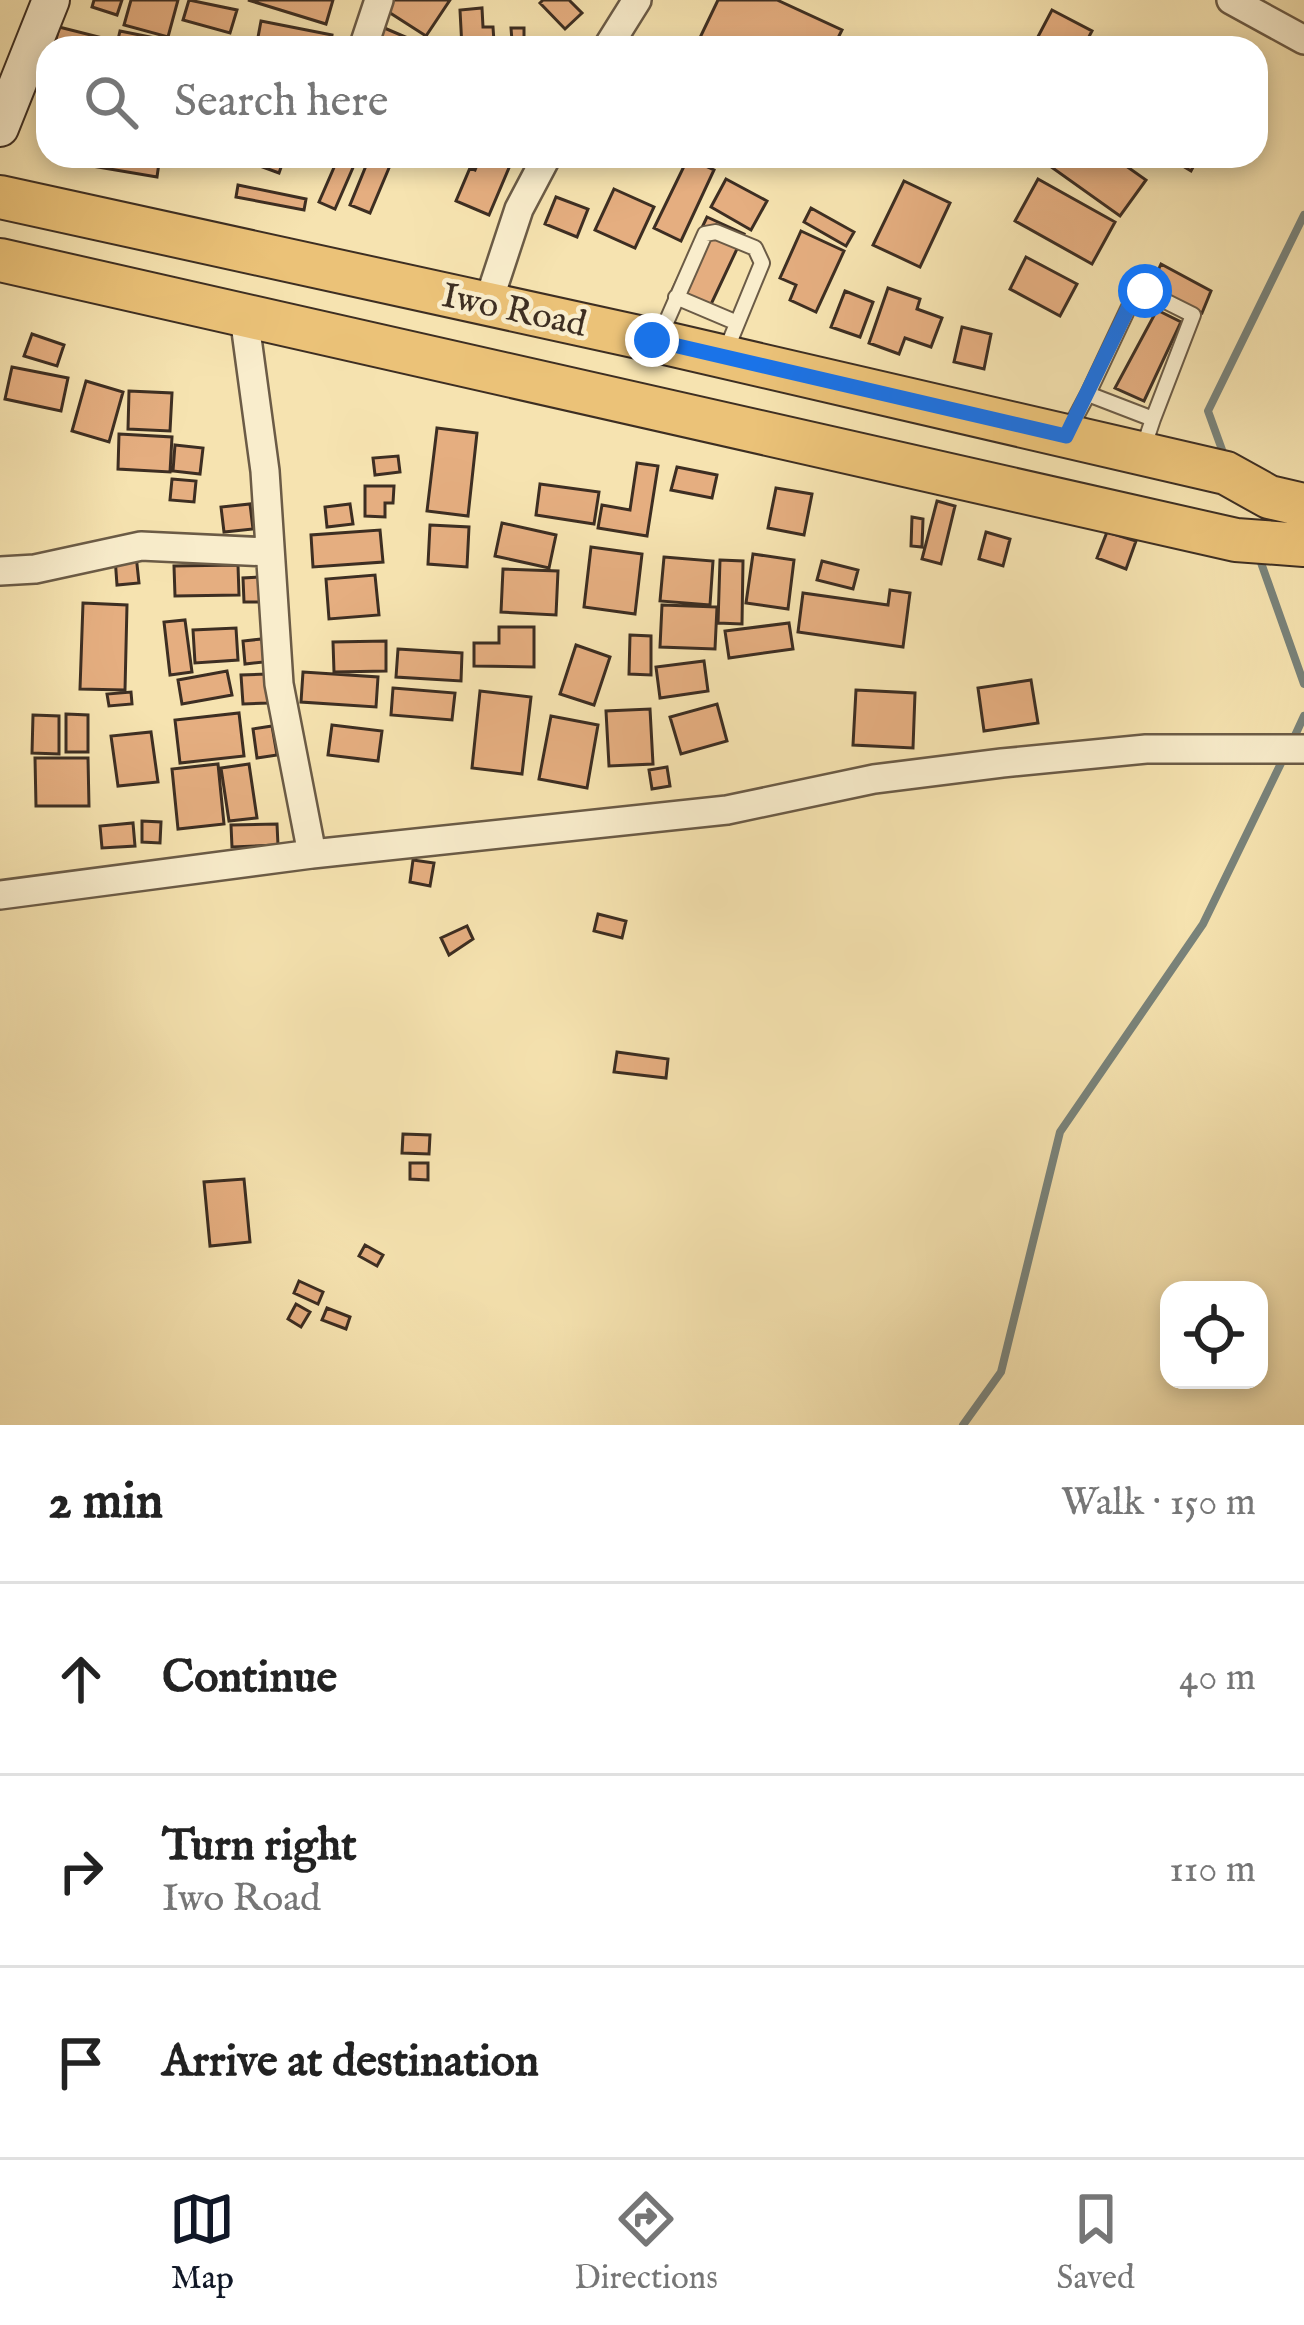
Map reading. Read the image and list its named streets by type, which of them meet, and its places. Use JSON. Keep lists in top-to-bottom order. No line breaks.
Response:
{"streets":{"main road":["Iwo Road"]},"page":{"search":"Search here","heading":["2 min","Walk · 150 m"],"list":[["Continue","40 m"],["Turn right","Iwo Road","110 m"],"Arrive at destination"],"nav":["Map","Directions","Saved"]}}
